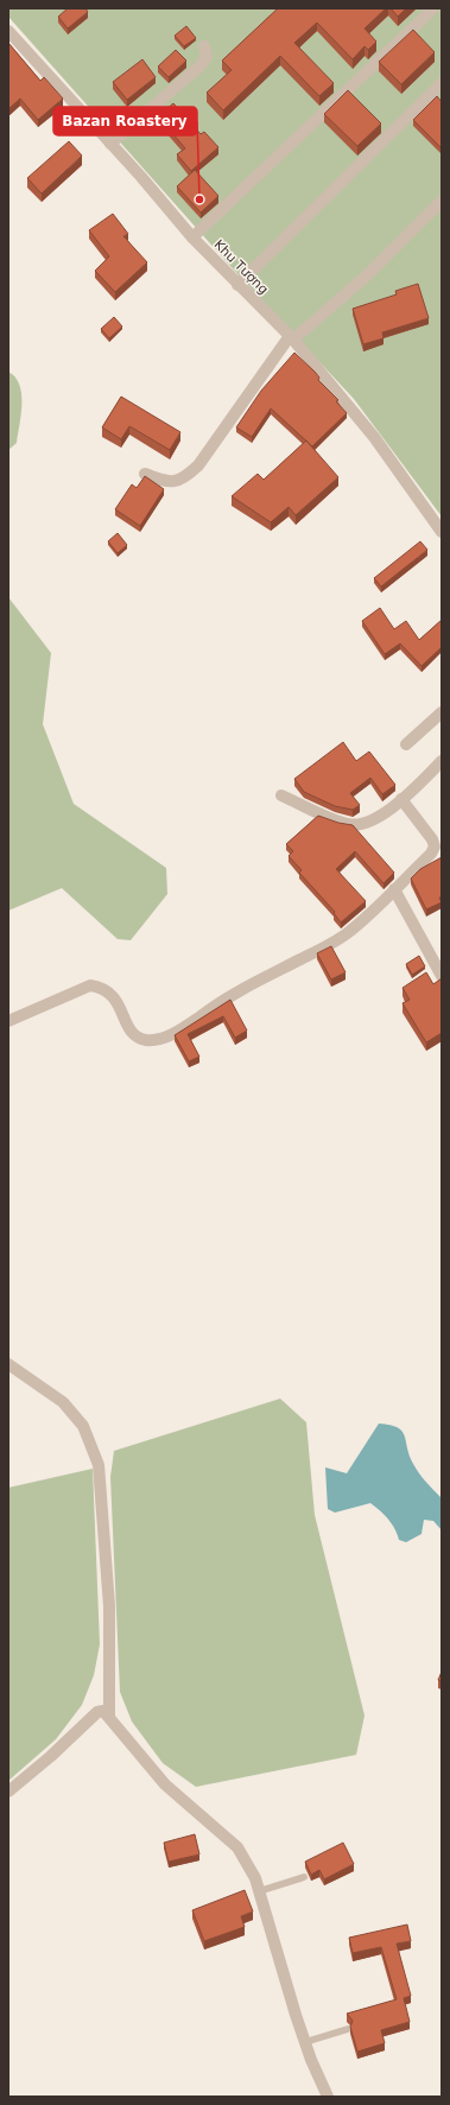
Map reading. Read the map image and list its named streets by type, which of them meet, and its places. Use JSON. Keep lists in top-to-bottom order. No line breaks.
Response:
{"streets":{"street":["Khu Tượng"]},"places":["Bazan Roastery"]}
